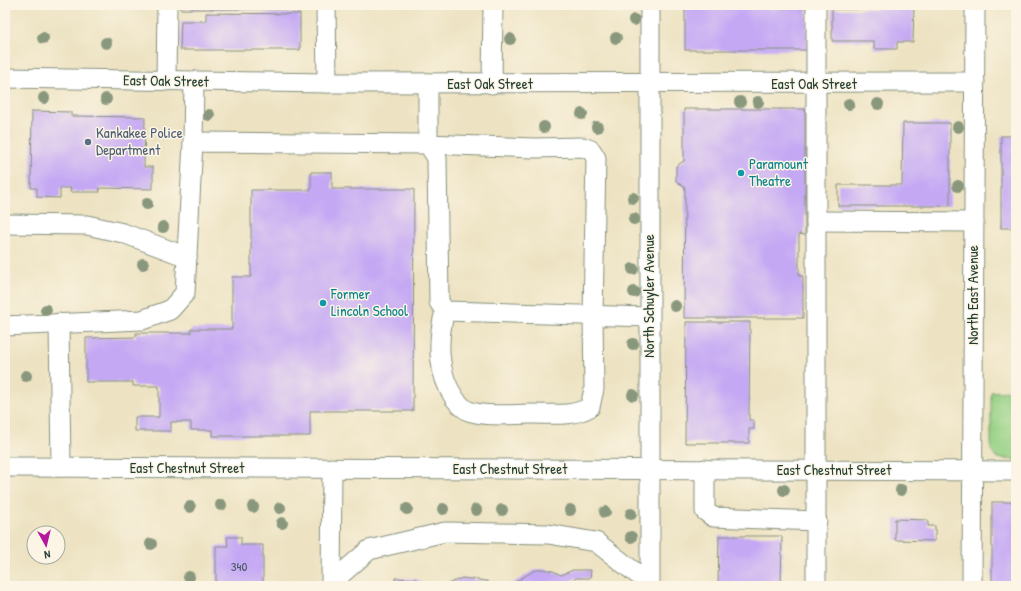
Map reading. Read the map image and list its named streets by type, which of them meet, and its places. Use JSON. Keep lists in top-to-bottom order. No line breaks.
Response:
{"streets":{"street":["East Oak Street","North East Avenue","North Schuyler Avenue","East Chestnut Street"]},"crossings":[["East Oak Street","North East Avenue"],["East Oak Street","North Schuyler Avenue"],["North East Avenue","East Chestnut Street"],["North Schuyler Avenue","East Chestnut Street"]],"places":["Kankakee Police Department","Paramount Theatre","Former Lincoln School"],"house_numbers":["340"],"north":"bottom"}
